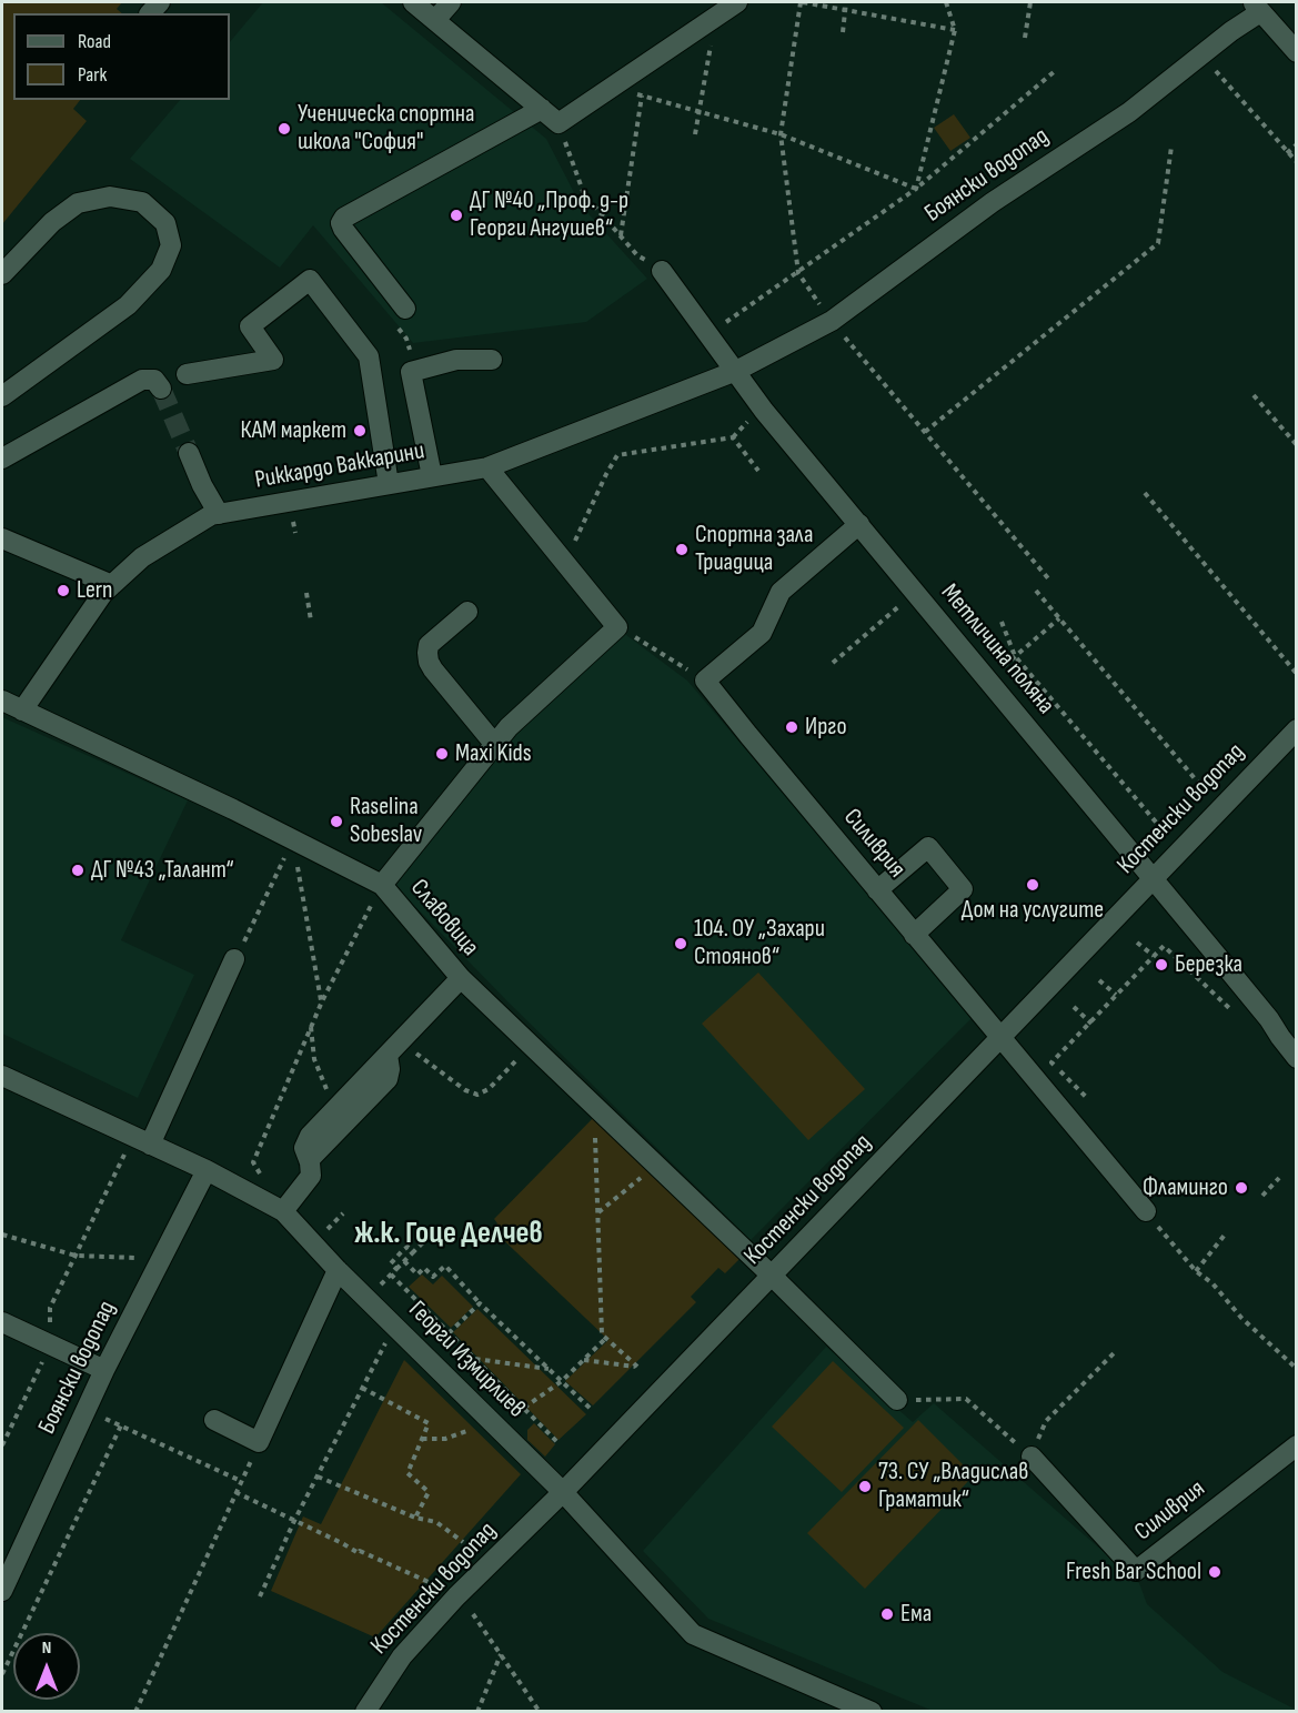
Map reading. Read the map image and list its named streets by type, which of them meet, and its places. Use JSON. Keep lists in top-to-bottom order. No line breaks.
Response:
{"streets":{"street":["Боянски водопад","Риккардо Ваккарини","Метличина поляна","Костенски водопад","Силиврия","Славовица","Георги Измирлиев"]},"crossings":[["Боянски водопад","Риккардо Ваккарини"],["Боянски водопад","Метличина поляна"],["Боянски водопад","Георги Измирлиев"],["Риккардо Ваккарини","Метличина поляна"],["Риккардо Ваккарини","Славовица"],["Метличина поляна","Костенски водопад"],["Костенски водопад","Силиврия"],["Костенски водопад","Славовица"],["Костенски водопад","Георги Измирлиев"]],"districts":["ж.к. Гоце Делчев"],"places":["Ученическа спортна школа \"София\"","ДГ №40 „Проф. д-р Георги Ангушев“","КАМ маркет","Спортна зала Триадица","Lern","Ирго","Maxi Kids","Raselina Sobeslav","ДГ №43 „Талант“","Дом на услугите","104. ОУ „Захари Стоянов“","Березка","Фламинго","73. СУ „Владислав Граматик“","Fresh Bar School","Ема"],"legend":["Road","Park"],"north":"top"}
